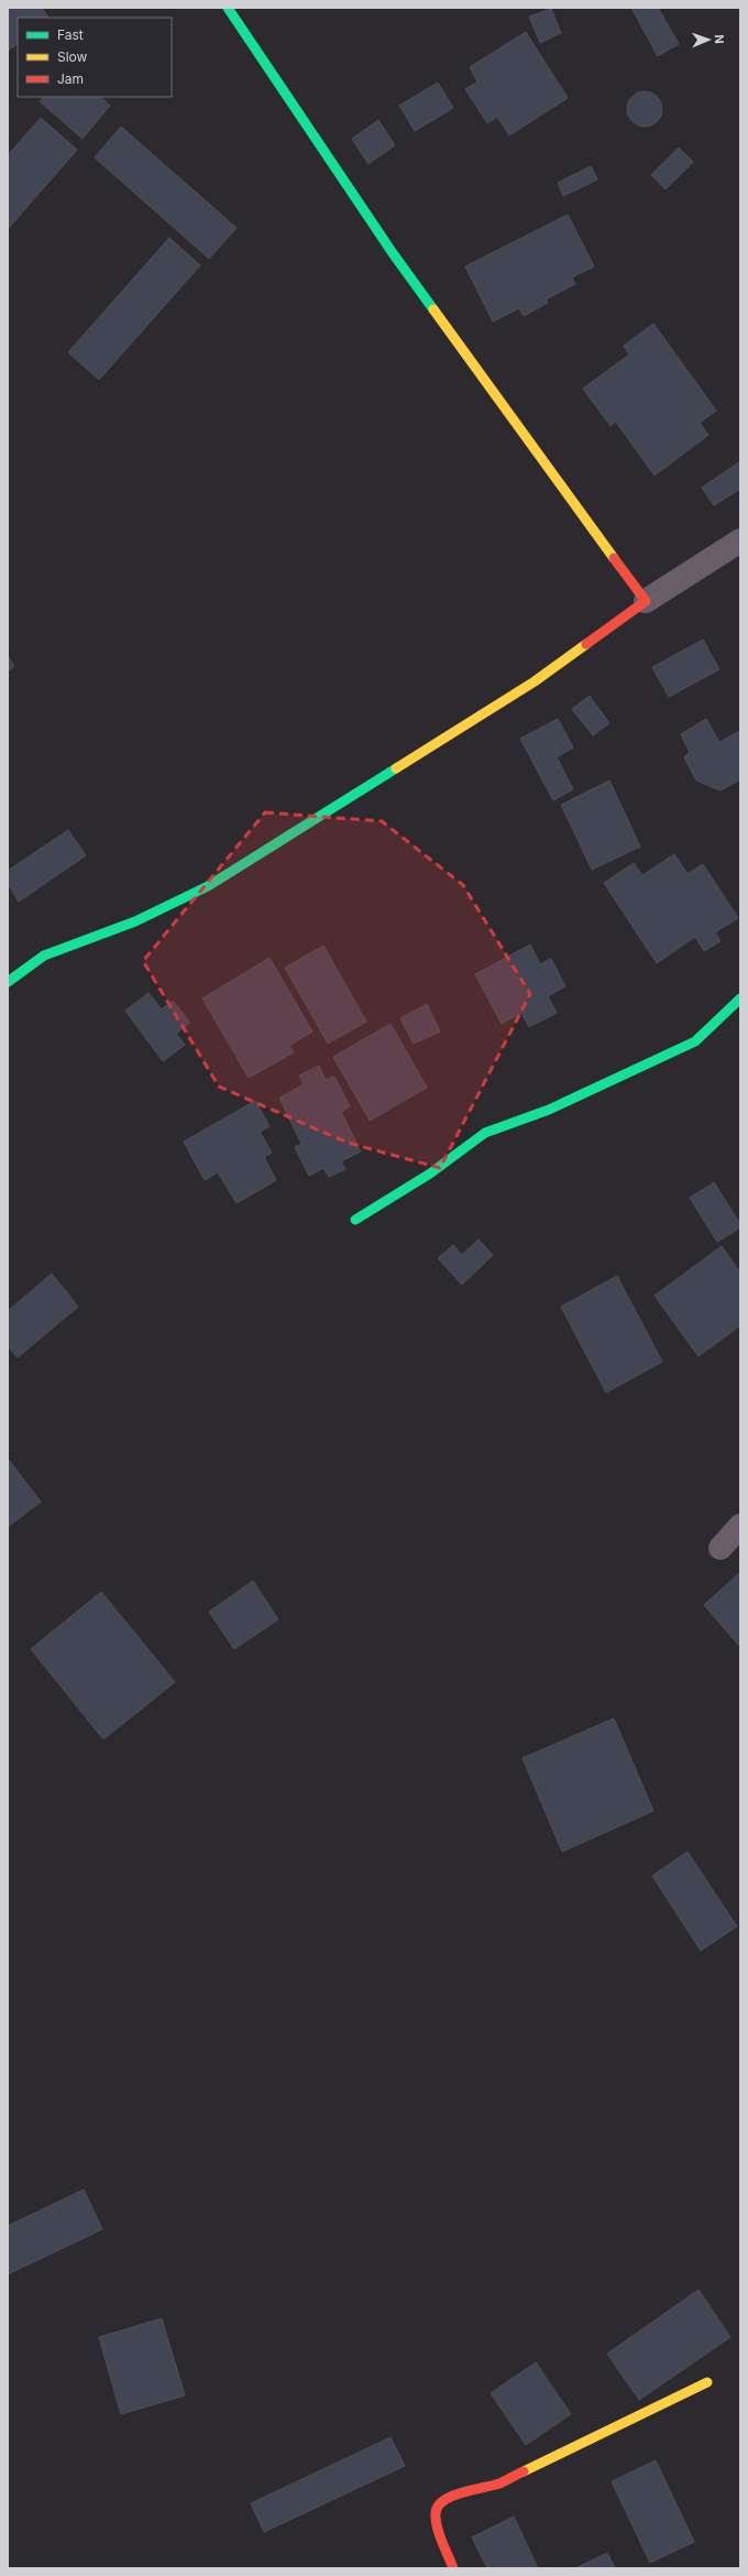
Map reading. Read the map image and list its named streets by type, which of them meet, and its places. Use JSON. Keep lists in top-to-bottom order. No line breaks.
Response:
{"legend":["Fast","Slow","Jam"],"north":"right"}
